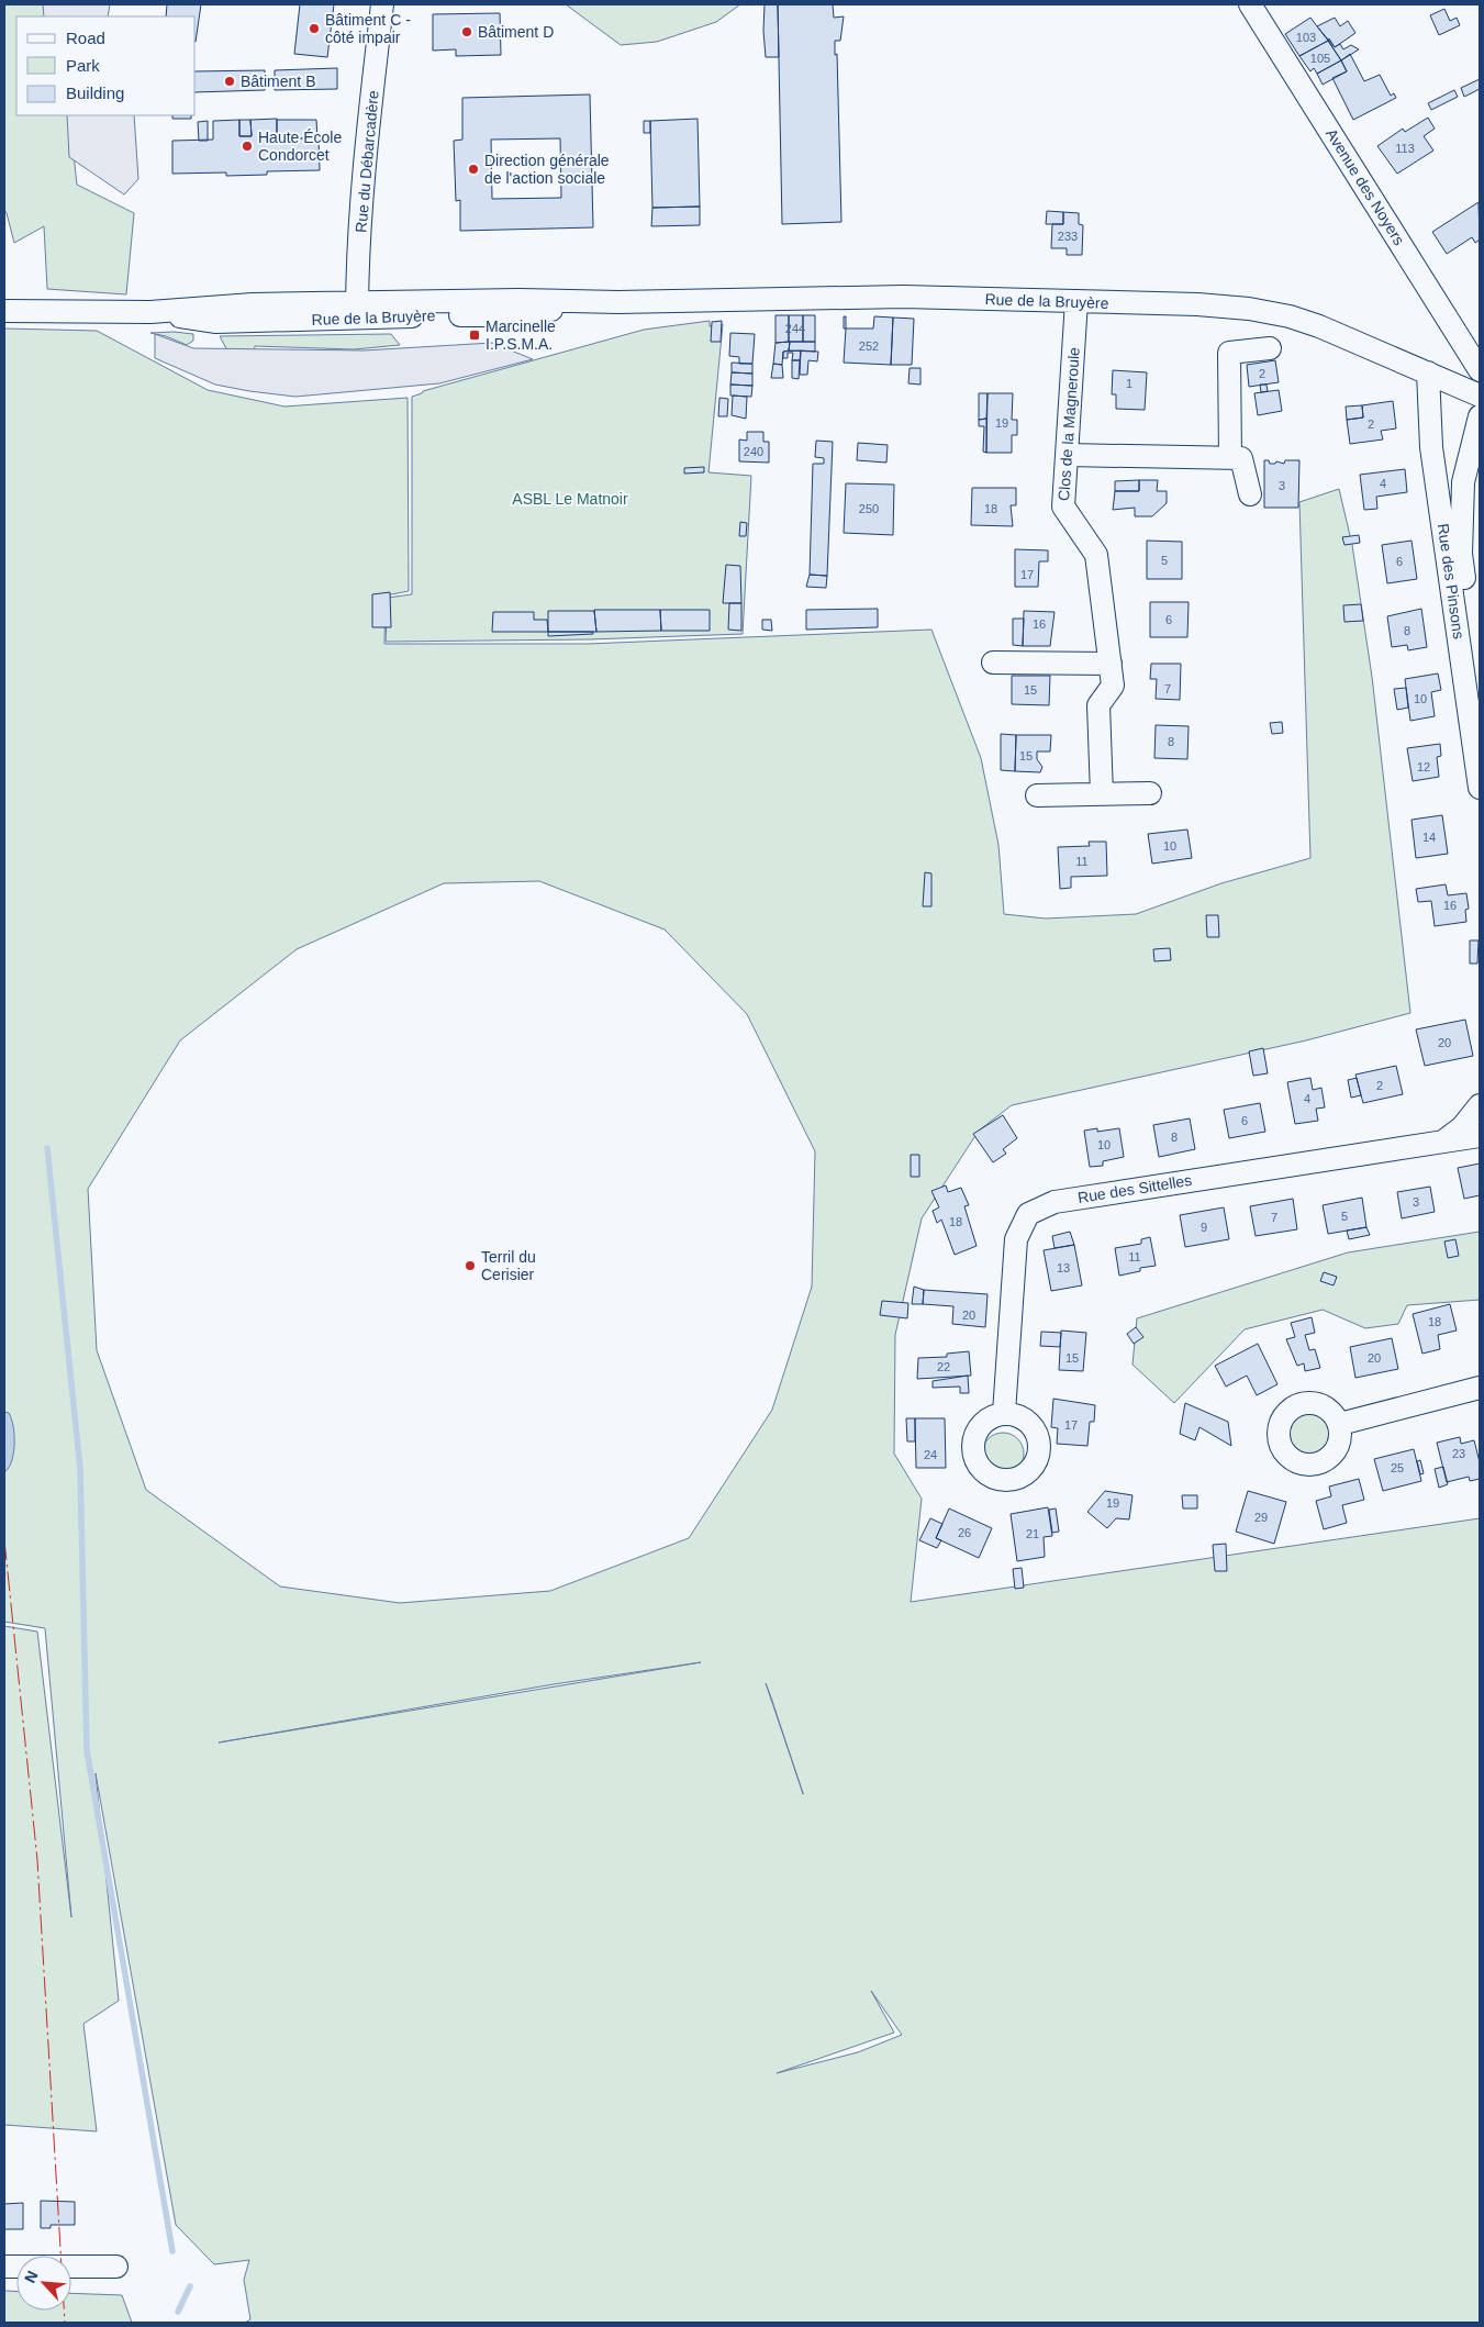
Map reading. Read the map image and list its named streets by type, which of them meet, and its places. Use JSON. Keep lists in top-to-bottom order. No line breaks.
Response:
{"streets":{"street":["Rue du Débarcadère","Avenue des Noyers","Rue de la Bruyère","Clos de la Magneroule","Rue des Pinsons","Rue des Sittelles"]},"crossings":[["Rue du Débarcadère","Rue de la Bruyère"],["Rue de la Bruyère","Clos de la Magneroule"],["Rue de la Bruyère","Rue des Pinsons"]],"parks":["ASBL Le Matnoir"],"places":{"other":["Bâtiment C - côté impair","Bâtiment D","Bâtiment B","Haute École Condorcet","Direction générale de l'action sociale","Terril du Cerisier"],"transit":["Marcinelle I.P.S.M.A."]},"house_numbers":["103","105","113","233","244","252","2","1","19","2","240","4","3","250","18","5","6","17","6","16","8","7","15","10","8","15","12","14","10","11","16","20","2","4","6","8","10","3","5","7","18","9","11","13","20","18","15","20","22","17","23","24","25","19","29","26","21"],"legend":["Road","Park","Building"],"north":"top left"}
